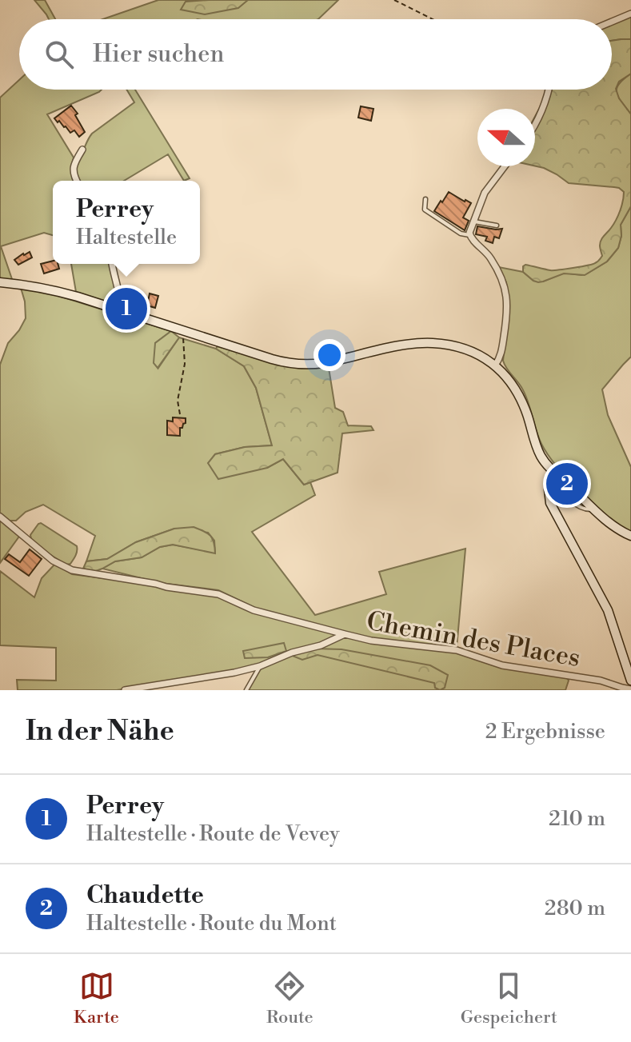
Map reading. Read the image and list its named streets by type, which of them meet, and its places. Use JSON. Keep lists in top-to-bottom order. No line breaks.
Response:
{"streets":{"street":["Chemin des Places"]},"north":"left","page":{"search":"Hier suchen","popup":["Perrey","Haltestelle"],"pins":["1","2"],"heading":["In der Nähe","2 Ergebnisse"],"list":[{"mark":"1","name":"Perrey","note":"Haltestelle · Route de Vevey","value":"210 m"},{"mark":"2","name":"Chaudette","note":"Haltestelle · Route du Mont","value":"280 m"}],"nav":["Karte","Route","Gespeichert"]}}
